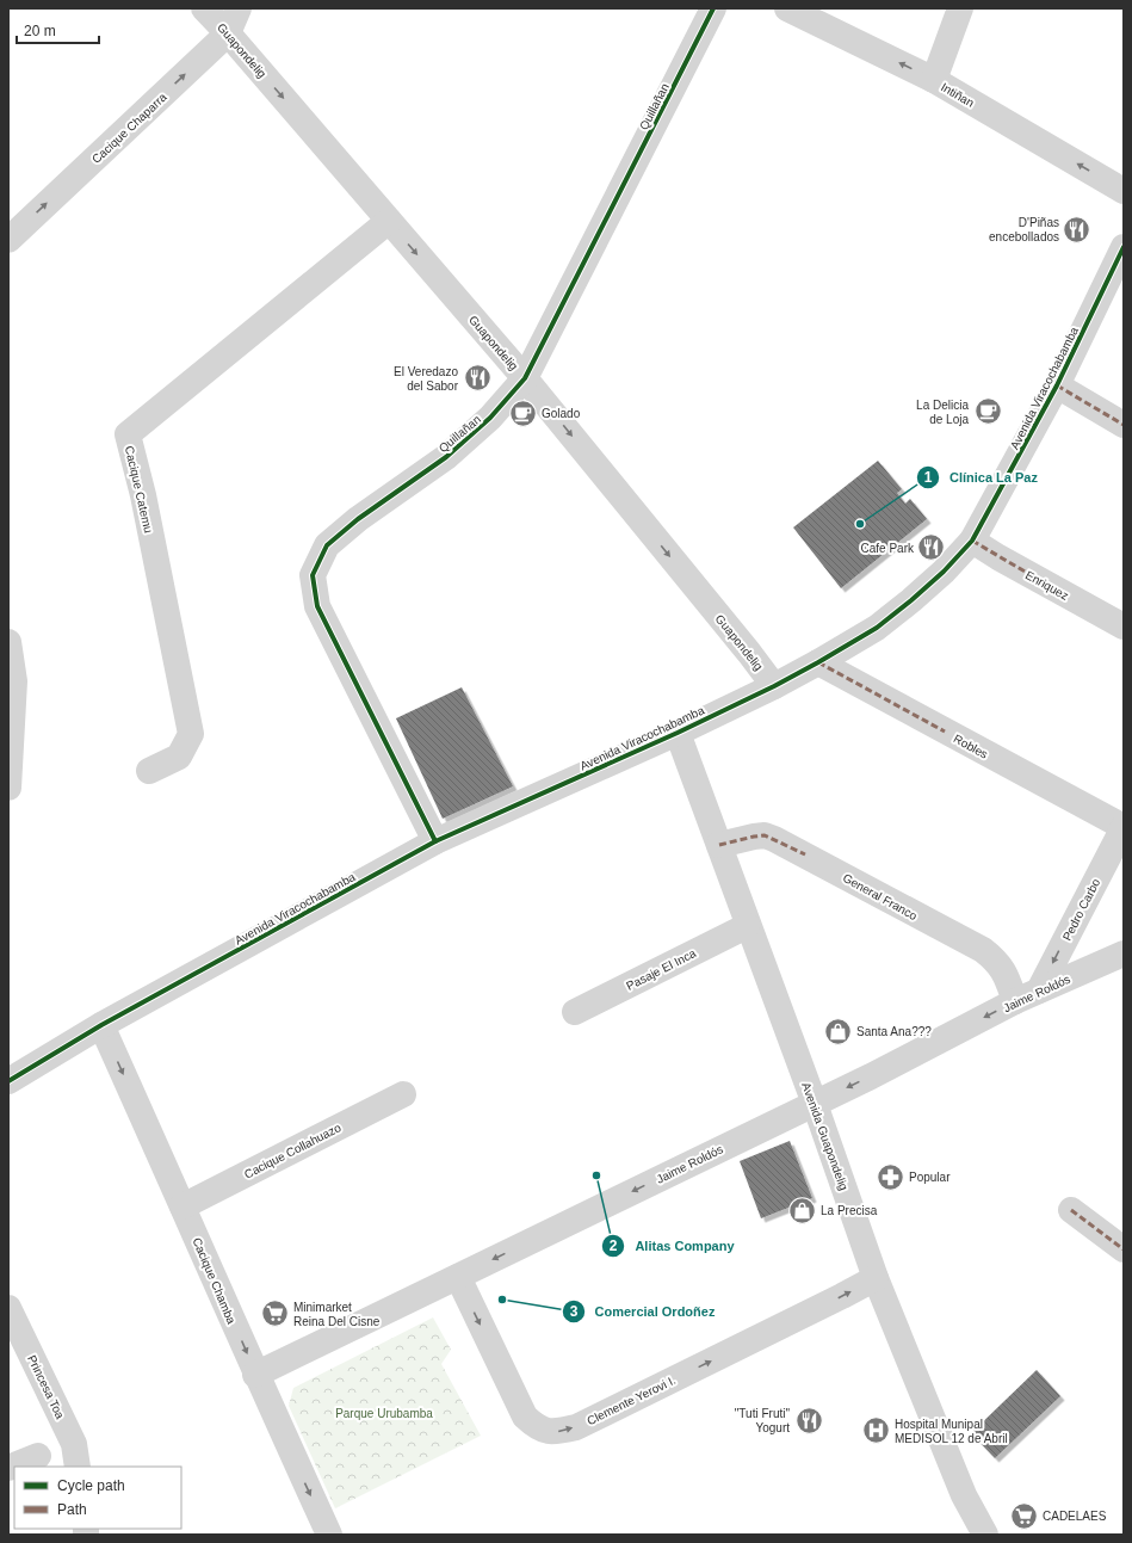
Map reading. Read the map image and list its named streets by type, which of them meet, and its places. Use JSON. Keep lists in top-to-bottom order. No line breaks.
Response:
{"streets":{"street":["Guapondelig","Intiñan","Quillañan","Cacique Chaparra","Avenida Viracochabamba","Cacique Catemu","Enriquez","Robles","General Franco","Pedro Carbo","Pasaje El Inca","Jaime Roldós","Avenida Guapondelig","Cacique Collahuazo","Cacique Chamba","Princesa Toa","Clemente Yerovi I."]},"crossings":[["Guapondelig","Quillañan"],["Guapondelig","Cacique Chaparra"],["Guapondelig","Avenida Viracochabamba"],["Guapondelig","Cacique Catemu"],["Quillañan","Avenida Viracochabamba"],["Avenida Viracochabamba","Enriquez"],["Avenida Viracochabamba","Robles"],["Avenida Viracochabamba","Avenida Guapondelig"],["Avenida Viracochabamba","Cacique Chamba"],["Robles","Pedro Carbo"],["General Franco","Jaime Roldós"],["General Franco","Avenida Guapondelig"],["Pedro Carbo","Jaime Roldós"],["Pasaje El Inca","Avenida Guapondelig"],["Jaime Roldós","Avenida Guapondelig"],["Jaime Roldós","Cacique Chamba"],["Jaime Roldós","Clemente Yerovi I."],["Avenida Guapondelig","Clemente Yerovi I."],["Cacique Collahuazo","Cacique Chamba"]],"one_way":["Guapondelig","Intiñan","Cacique Chaparra","Pedro Carbo","Jaime Roldós","Cacique Chamba"],"parks":["Parque Urubamba"],"places":{"restaurant":["D'Piñas encebollados","El Veredazo del Sabor","Cafe Park","\"Tuti Fruti\" Yogurt"],"cafe":["La Delicia de Loja","Golado"],"other":["Clínica La Paz","Alitas Company","Comercial Ordoñez"],"shop":["Santa Ana???","La Precisa"],"pharmacy":["Popular"],"supermarket":["Minimarket Reina Del Cisne","CADELAES"],"hospital":["Hospital Munipal MEDISOL 12 de Abril"]},"legend":["Cycle path","Path"],"scale_bar":"20 m"}
